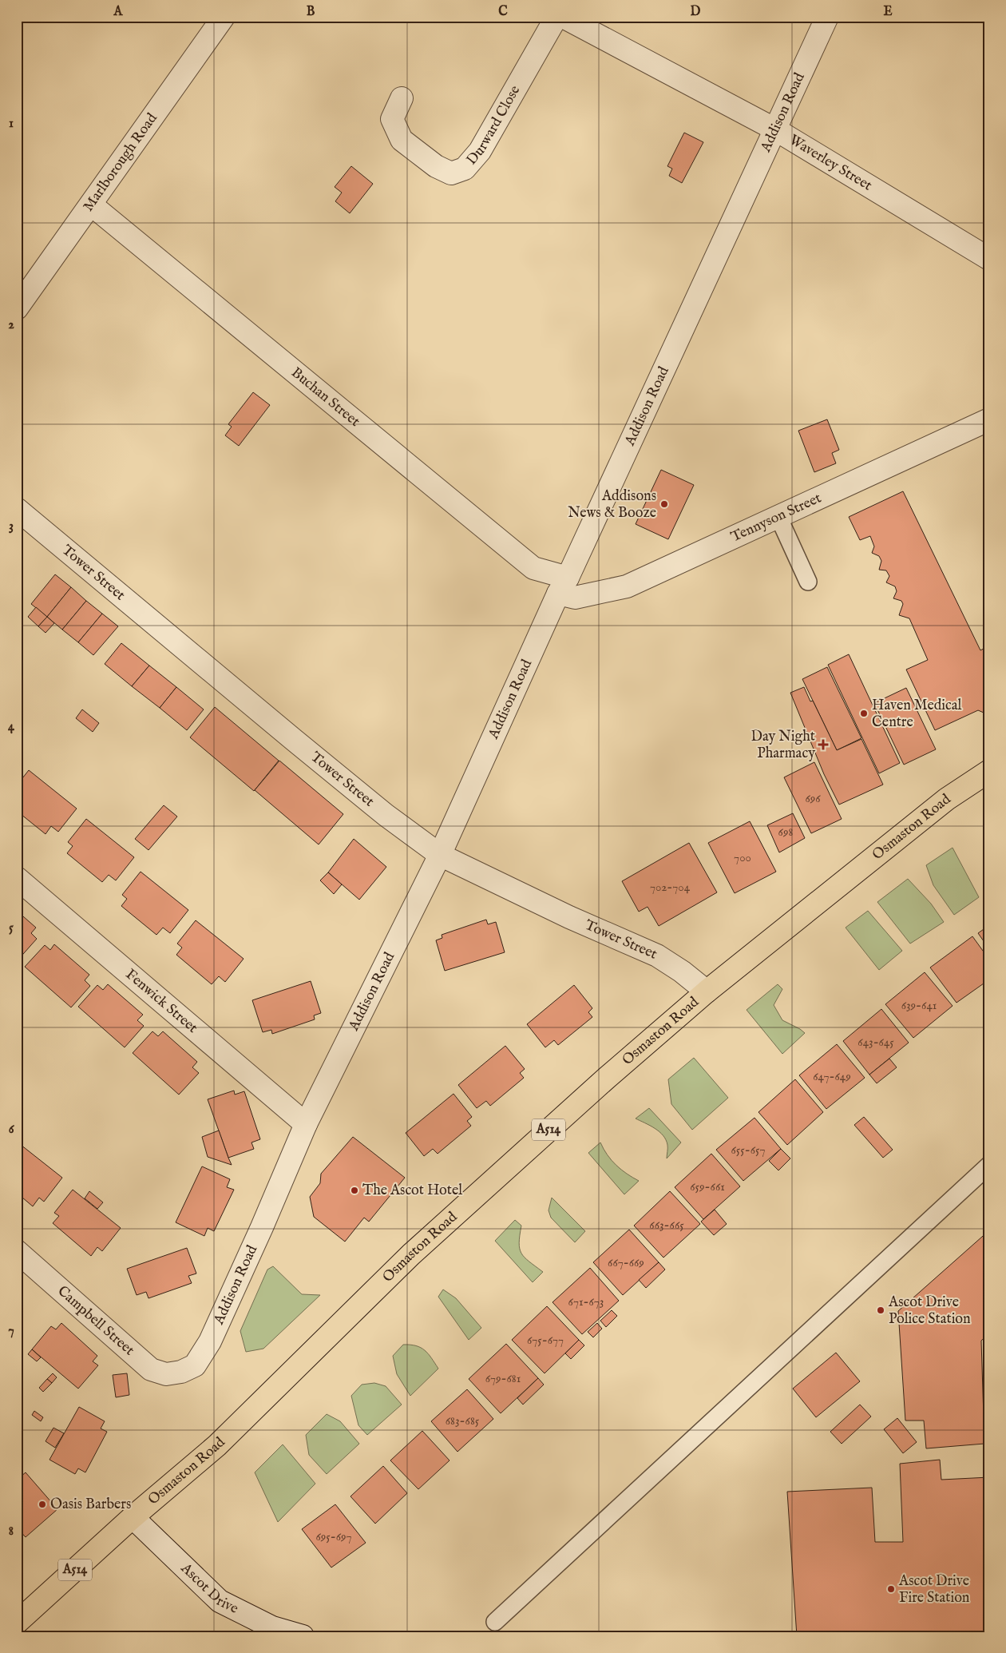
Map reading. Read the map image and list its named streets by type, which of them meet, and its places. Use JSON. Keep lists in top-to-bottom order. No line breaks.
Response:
{"streets":{"main road":["Osmaston Road","A514"],"street":["Addison Road","Durward Close","Marlborough Road","Waverley Street","Buchan Street","Tennyson Street","Tower Street","Fenwick Street","Campbell Street","Ascot Drive"]},"crossings":[["Addison Road","Waverley Street"],["Addison Road","Buchan Street"],["Addison Road","Tennyson Street"],["Addison Road","Tower Street"],["Addison Road","Fenwick Street"],["Addison Road","Campbell Street"],["Marlborough Road","Buchan Street"],["Buchan Street","Tennyson Street"],["Tower Street","Osmaston Road"],["Osmaston Road","Ascot Drive"]],"places":{"other":["Addisons News & Booze","Haven Medical Centre","The Ascot Hotel","Ascot Drive Police Station","Oasis Barbers","Ascot Drive Fire Station"],"health":["Day Night Pharmacy"]},"house_numbers":["696","698","700","702-704","639-641","643-645","647-649","655-657","659-661","663-665","667-669","671-673","675-677","679-681","683-685","695-697"],"grid":{"columns":["A","B","C","D","E"],"rows":["1","2","3","4","5","6","7","8"]}}
